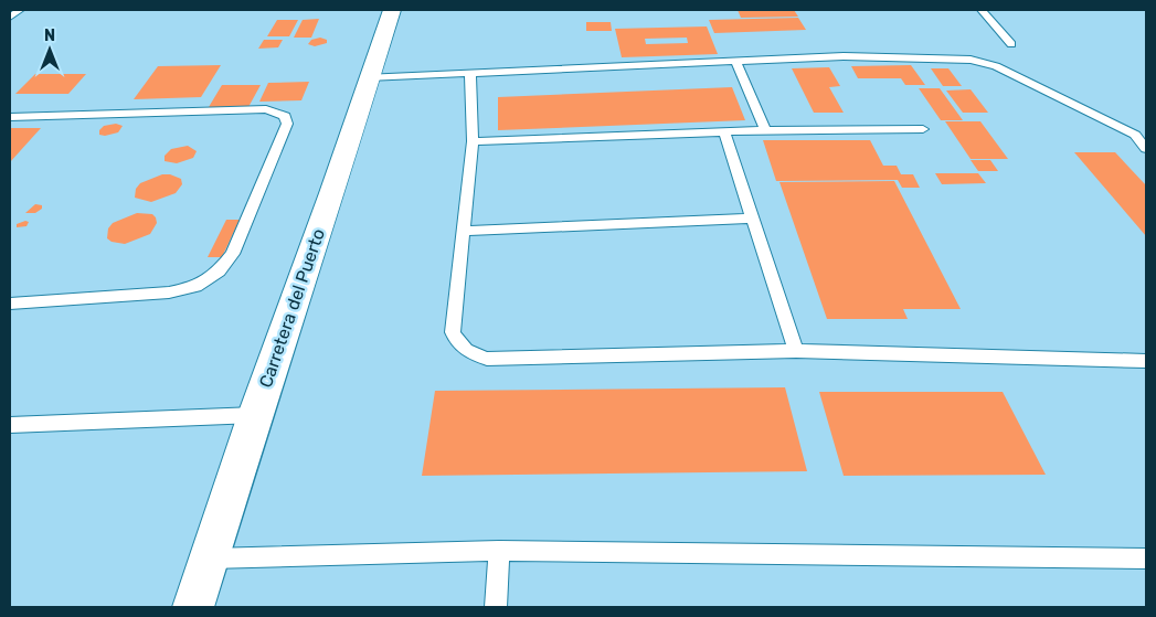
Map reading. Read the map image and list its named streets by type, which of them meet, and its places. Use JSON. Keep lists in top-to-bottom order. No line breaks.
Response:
{"streets":{"main road":["Carretera del Puerto"]},"north":"top"}
